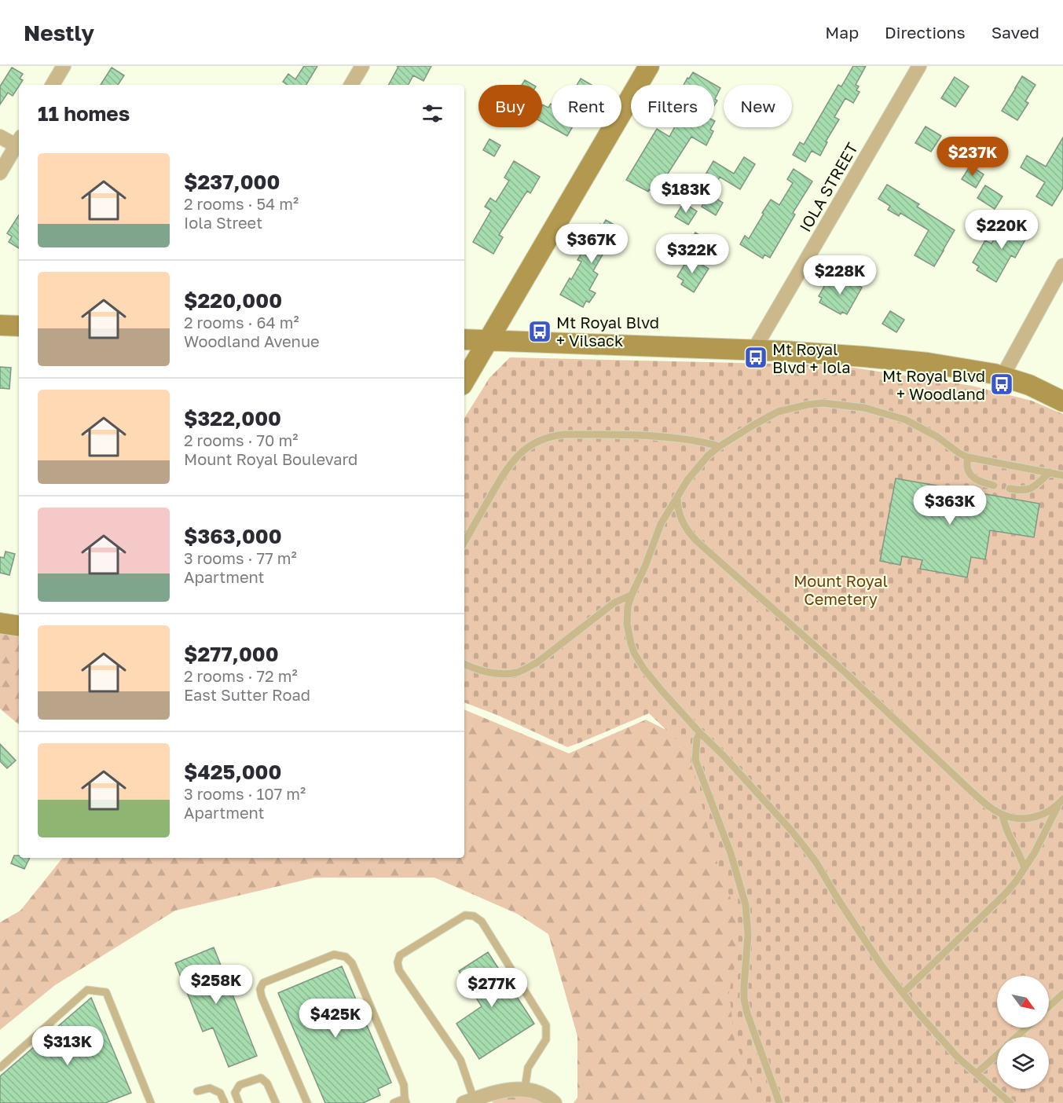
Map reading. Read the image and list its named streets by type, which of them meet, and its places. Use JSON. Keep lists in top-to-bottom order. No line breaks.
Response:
{"streets":{"street":["IOLA STREET"]},"parks":["Mount Royal Cemetery"],"places":{"bus stop":["Mt Royal Blvd + Vilsack","Mt Royal Blvd + Iola","Mt Royal Blvd + Woodland"]},"north":"bottom right","page":{"header":"Nestly","nav":["Map","Directions","Saved"],"chip":["Buy","Rent","Filters","New"],"heading":"11 homes","price":["$237K","$183K","$220K","$367K","$322K","$228K","$363K","$258K","$277K","$425K","$313K"],"list":[{"name":"$237,000","note":"2 rooms · 54 m² · Iola Street"},{"name":"$220,000","note":"2 rooms · 64 m² · Woodland Avenue"},{"name":"$322,000","note":"2 rooms · 70 m² · Mount Royal Boulevard"},{"name":"$363,000","note":"3 rooms · 77 m² · Apartment"},{"name":"$277,000","note":"2 rooms · 72 m² · East Sutter Road"},{"name":"$425,000","note":"3 rooms · 107 m² · Apartment"}]}}
